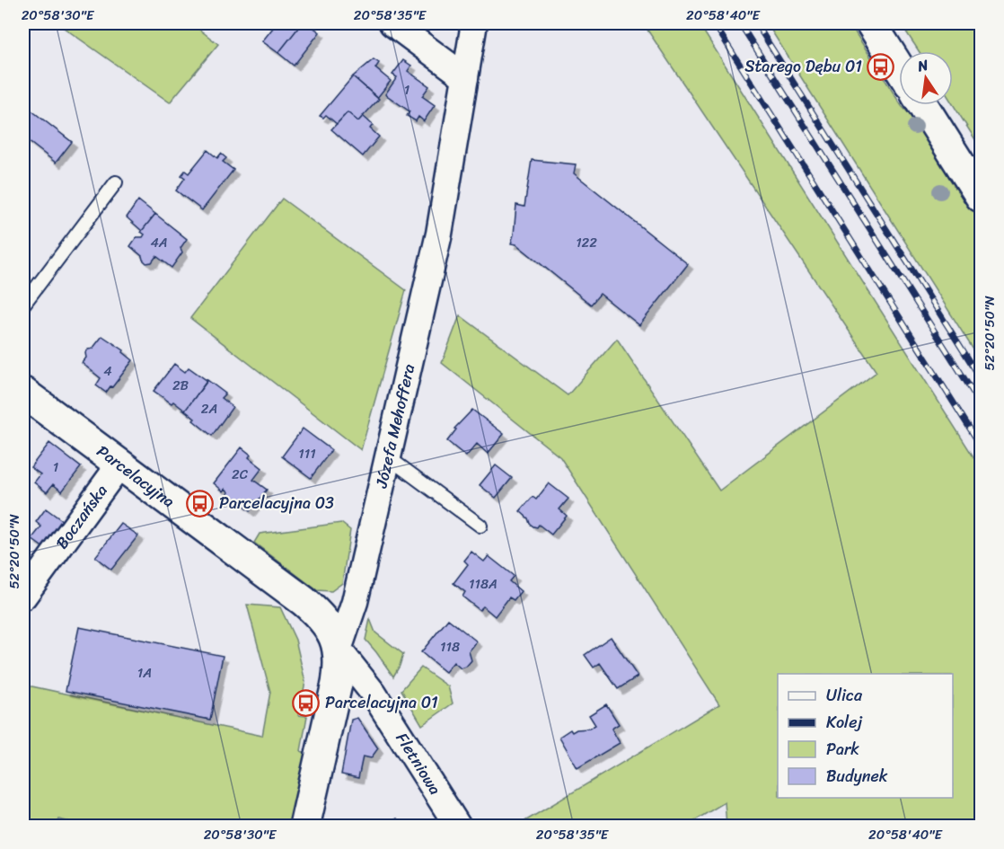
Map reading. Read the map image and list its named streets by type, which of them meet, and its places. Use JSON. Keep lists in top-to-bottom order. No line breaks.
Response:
{"streets":{"street":["Józefa Mehoffera","Parcelacyjna","Boczańska","Fletniowa"]},"crossings":[["Józefa Mehoffera","Parcelacyjna"],["Józefa Mehoffera","Fletniowa"],["Parcelacyjna","Boczańska"],["Parcelacyjna","Fletniowa"]],"places":{"bus stop":["Starego Dębu 01","Parcelacyjna 03","Parcelacyjna 01"]},"house_numbers":["1","4A","122","4","2B","2A","111","1","2C","118A","118","1A"],"legend":["Ulica","Kolej","Park","Budynek"],"north":"top","coordinates":["20°58'30\"E","20°58'35\"E","20°58'40\"E","52°20'50\"N"]}
